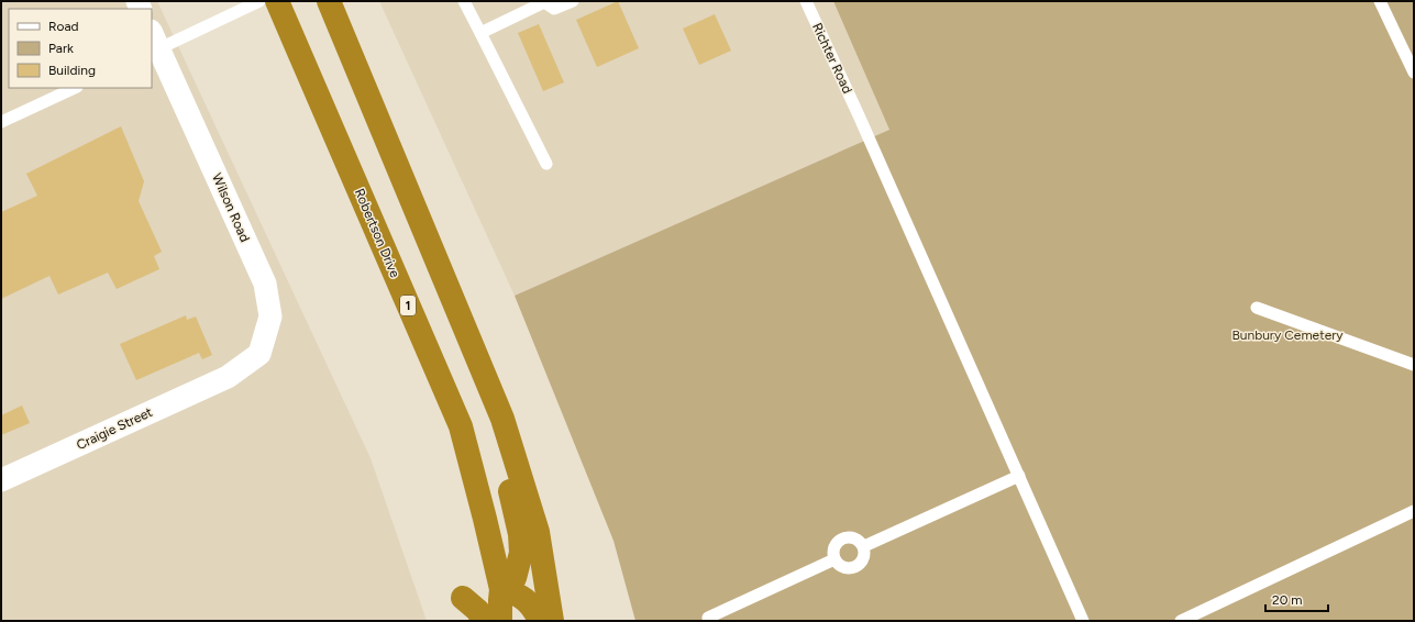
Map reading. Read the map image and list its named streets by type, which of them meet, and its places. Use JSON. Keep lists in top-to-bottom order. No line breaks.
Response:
{"streets":{"highway":["Robertson Drive","1"],"street":["Wilson Road","Craigie Street"],"lane":["Richter Road"]},"crossings":[["Wilson Road","Craigie Street"]],"parks":["Bunbury Cemetery"],"legend":["Road","Park","Building"],"scale_bar":"20 m"}
